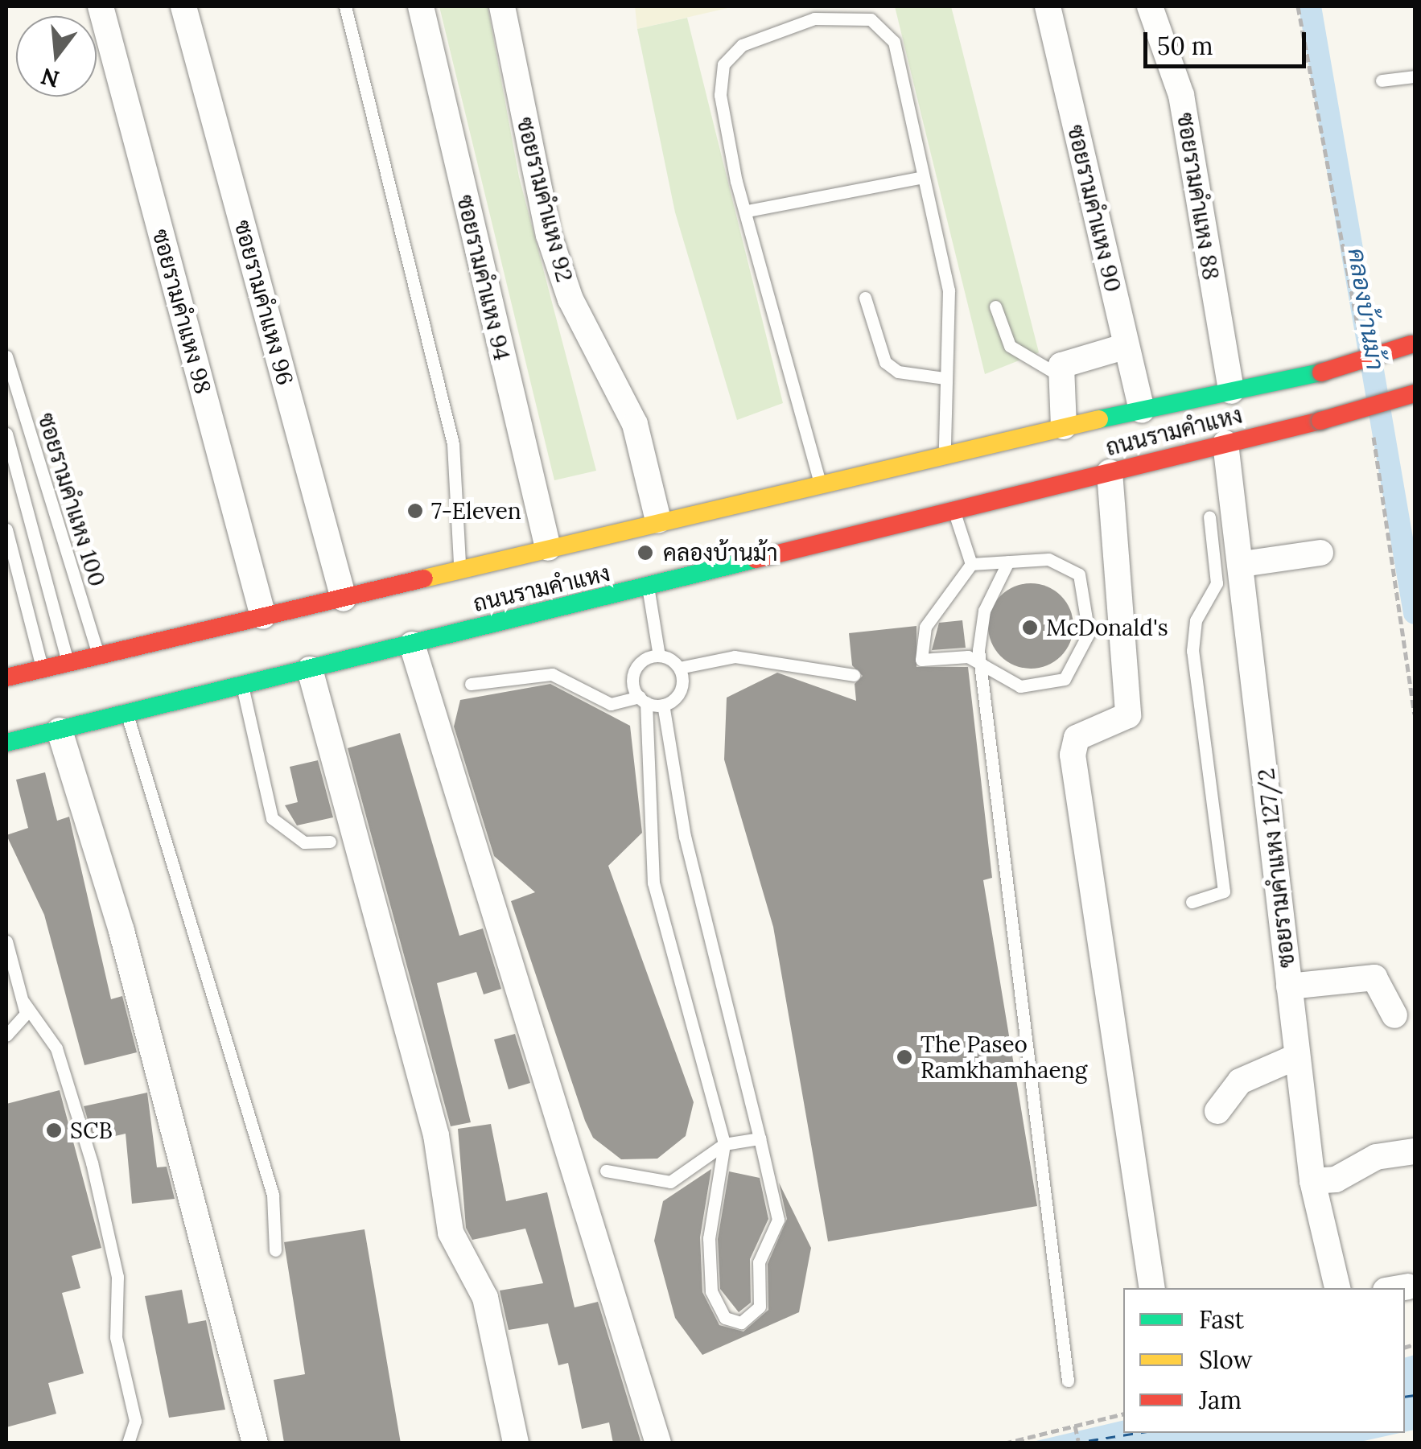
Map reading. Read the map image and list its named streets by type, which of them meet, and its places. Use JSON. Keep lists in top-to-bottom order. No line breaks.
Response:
{"streets":{"main road":["ถนนรามคำแหง"],"street":["ซอยรามคำแหง 88","ซอยรามคําแหง 92","ซอยรามคำแหง 90","ซอยรามคําแหง 94","ซอยรามคําแหง 96","ซอยรามคําแหง 98","ซอยรามคำแหง 127/2"],"lane":["ซอยรามคำแหง 100"]},"crossings":[["ซอยรามคำแหง 88","ถนนรามคำแหง"],["ซอยรามคําแหง 92","ถนนรามคำแหง"],["ซอยรามคำแหง 90","ถนนรามคำแหง"],["ซอยรามคําแหง 94","ถนนรามคำแหง"],["ซอยรามคําแหง 96","ถนนรามคำแหง"],["ซอยรามคําแหง 98","ถนนรามคำแหง"],["ถนนรามคำแหง","ซอยรามคำแหง 100"],["ถนนรามคำแหง","ซอยรามคำแหง 127/2"]],"water":["คลองบ้านม้า"],"places":["7-Eleven","คลองบ้านม้า","McDonald's","The Paseo Ramkhamhaeng","SCB"],"legend":["Fast","Slow","Jam"],"scale_bar":"50 m","north":"bottom"}
